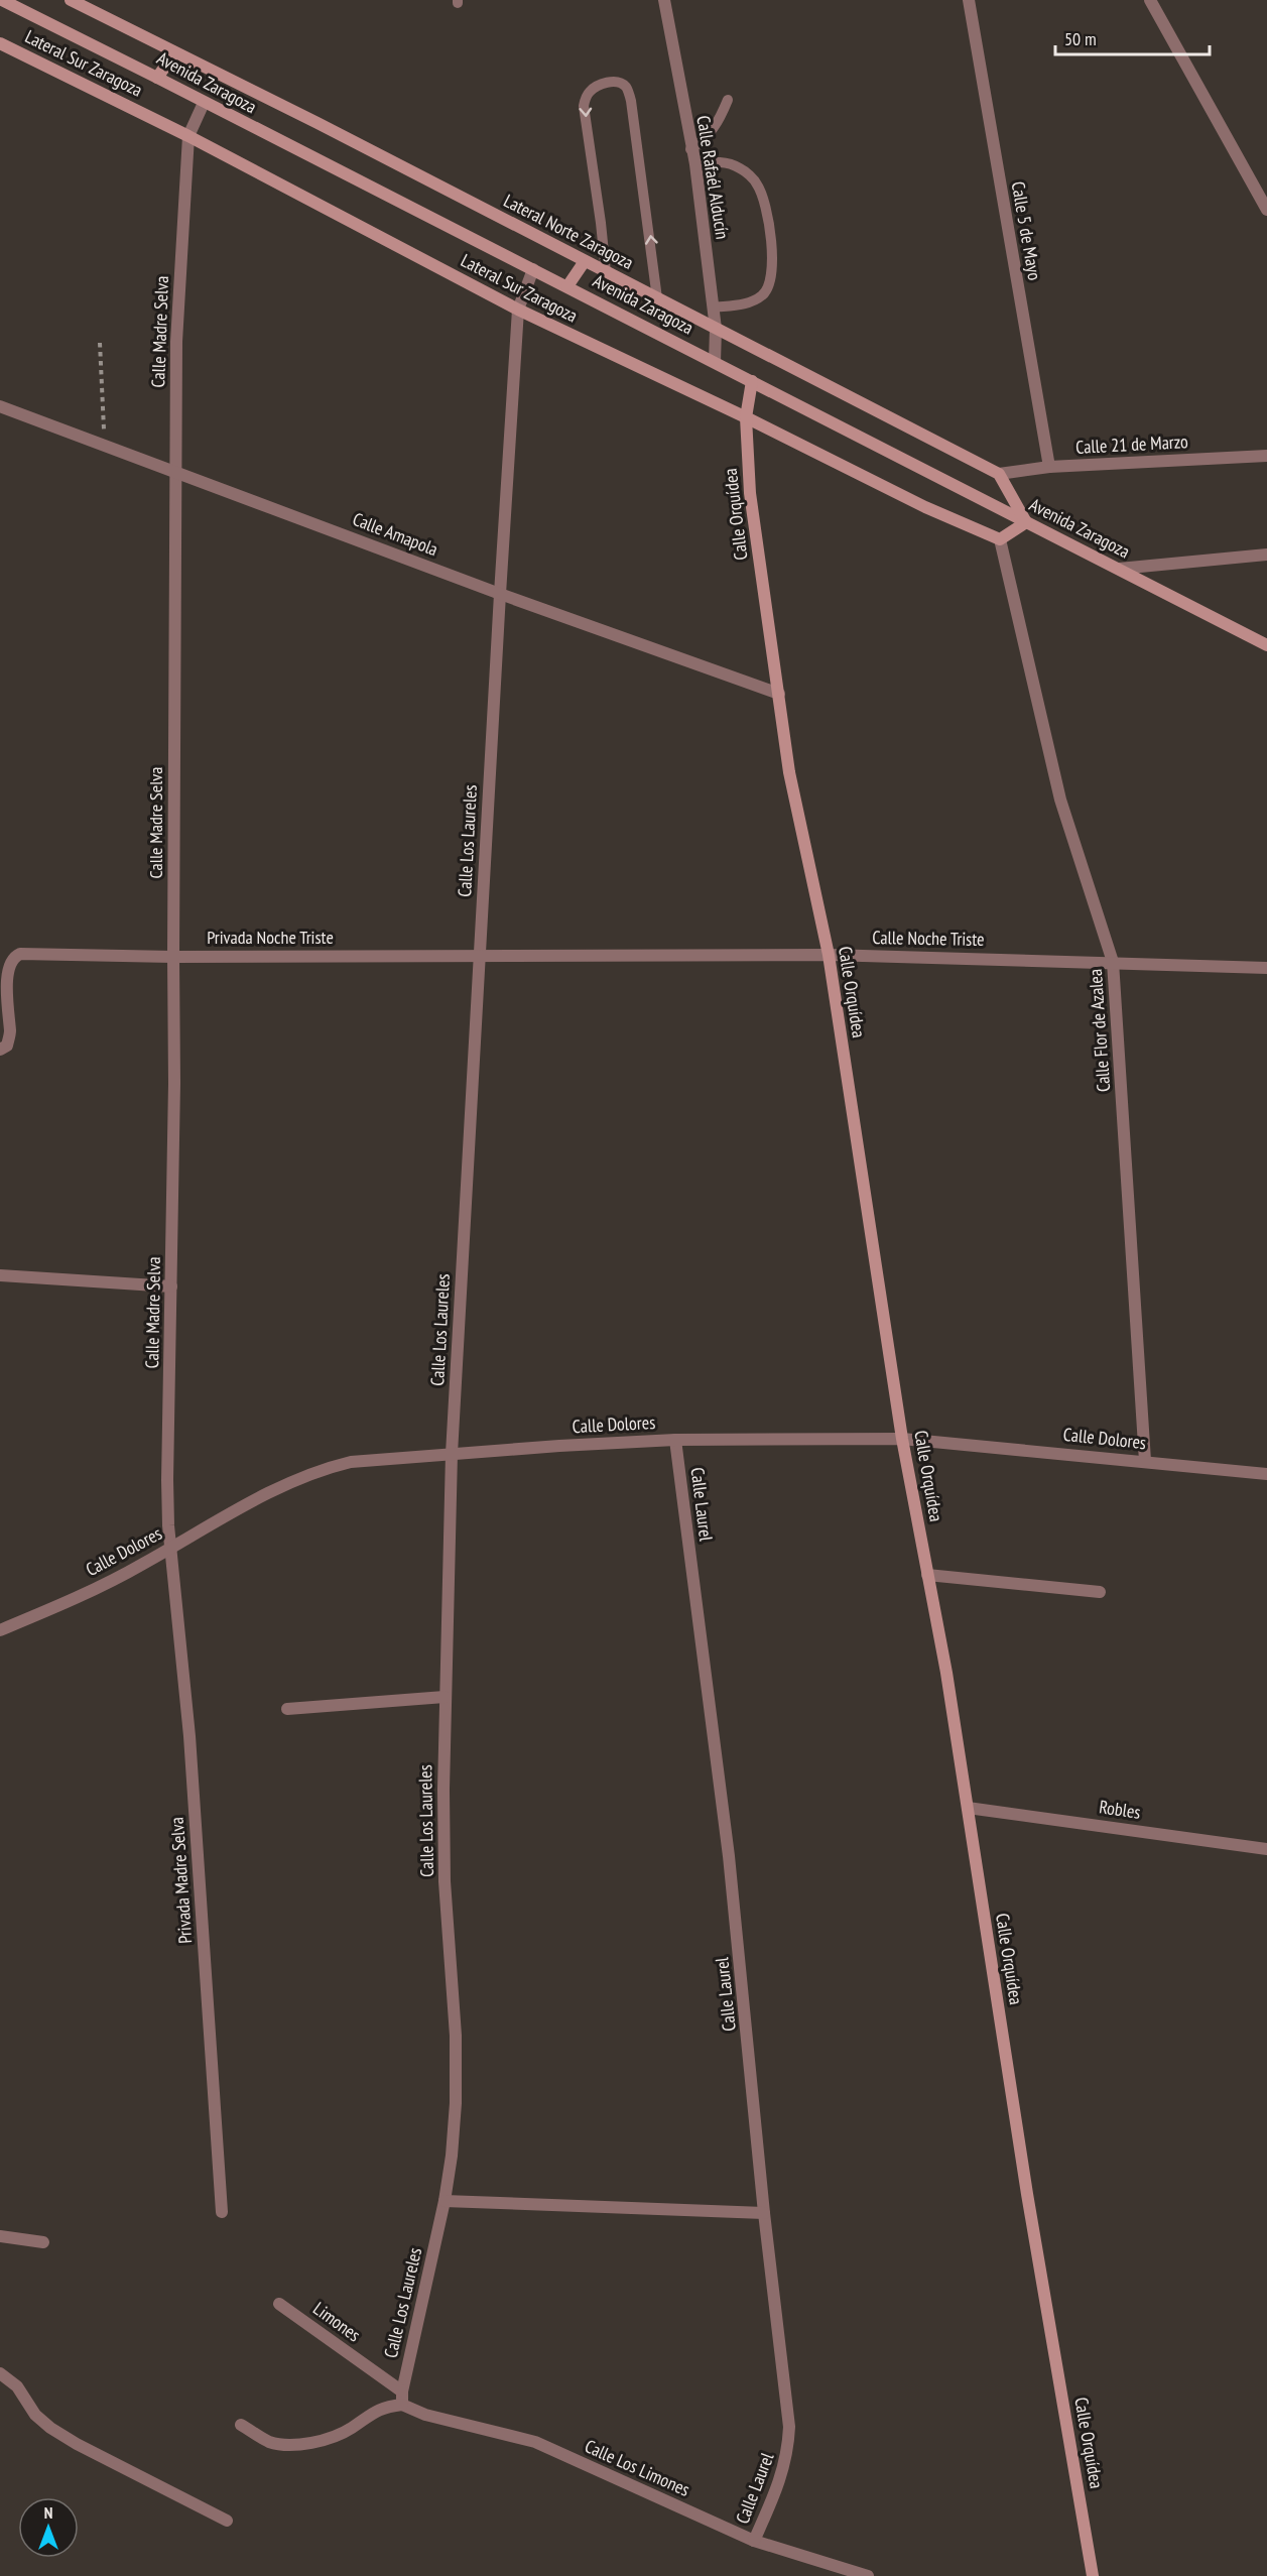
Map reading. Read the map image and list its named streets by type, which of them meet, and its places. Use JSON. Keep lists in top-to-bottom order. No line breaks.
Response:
{"streets":{"street":["Lateral Sur Zaragoza","Avenida Zaragoza","Calle Rafaél Alducín","Calle 5 de Mayo","Lateral Norte Zaragoza","Calle Madre Selva","Calle 21 de Marzo","Calle Orquídea","Calle Amapola","Calle Los Laureles","Privada Noche Triste","Calle Noche Triste","Calle Flor de Azalea","Calle Dolores","Calle Laurel","Robles","Privada Madre Selva","Limones","Calle Los Limones"]},"crossings":[["Lateral Sur Zaragoza","Calle Madre Selva"],["Lateral Sur Zaragoza","Calle Orquídea"],["Lateral Sur Zaragoza","Calle Los Laureles"],["Lateral Sur Zaragoza","Calle Flor de Azalea"],["Avenida Zaragoza","Calle Rafaél Alducín"],["Avenida Zaragoza","Calle Madre Selva"],["Avenida Zaragoza","Calle Orquídea"],["Avenida Zaragoza","Calle Los Laureles"],["Calle Rafaél Alducín","Lateral Norte Zaragoza"],["Calle 5 de Mayo","Calle 21 de Marzo"],["Lateral Norte Zaragoza","Calle 21 de Marzo"],["Calle Madre Selva","Calle Amapola"],["Calle Madre Selva","Privada Noche Triste"],["Calle Madre Selva","Calle Dolores"],["Calle Madre Selva","Privada Madre Selva"],["Calle Orquídea","Calle Amapola"],["Calle Orquídea","Calle Noche Triste"],["Calle Orquídea","Calle Dolores"],["Calle Orquídea","Robles"],["Calle Amapola","Calle Los Laureles"],["Calle Los Laureles","Privada Noche Triste"],["Calle Los Laureles","Calle Noche Triste"],["Calle Los Laureles","Calle Dolores"],["Calle Los Laureles","Limones"],["Calle Los Laureles","Calle Los Limones"],["Privada Noche Triste","Calle Noche Triste"],["Calle Noche Triste","Calle Flor de Azalea"],["Calle Flor de Azalea","Calle Dolores"],["Calle Dolores","Calle Laurel"],["Calle Dolores","Privada Madre Selva"],["Calle Laurel","Calle Los Limones"],["Limones","Calle Los Limones"]],"scale_bar":"50 m","north":"top"}
